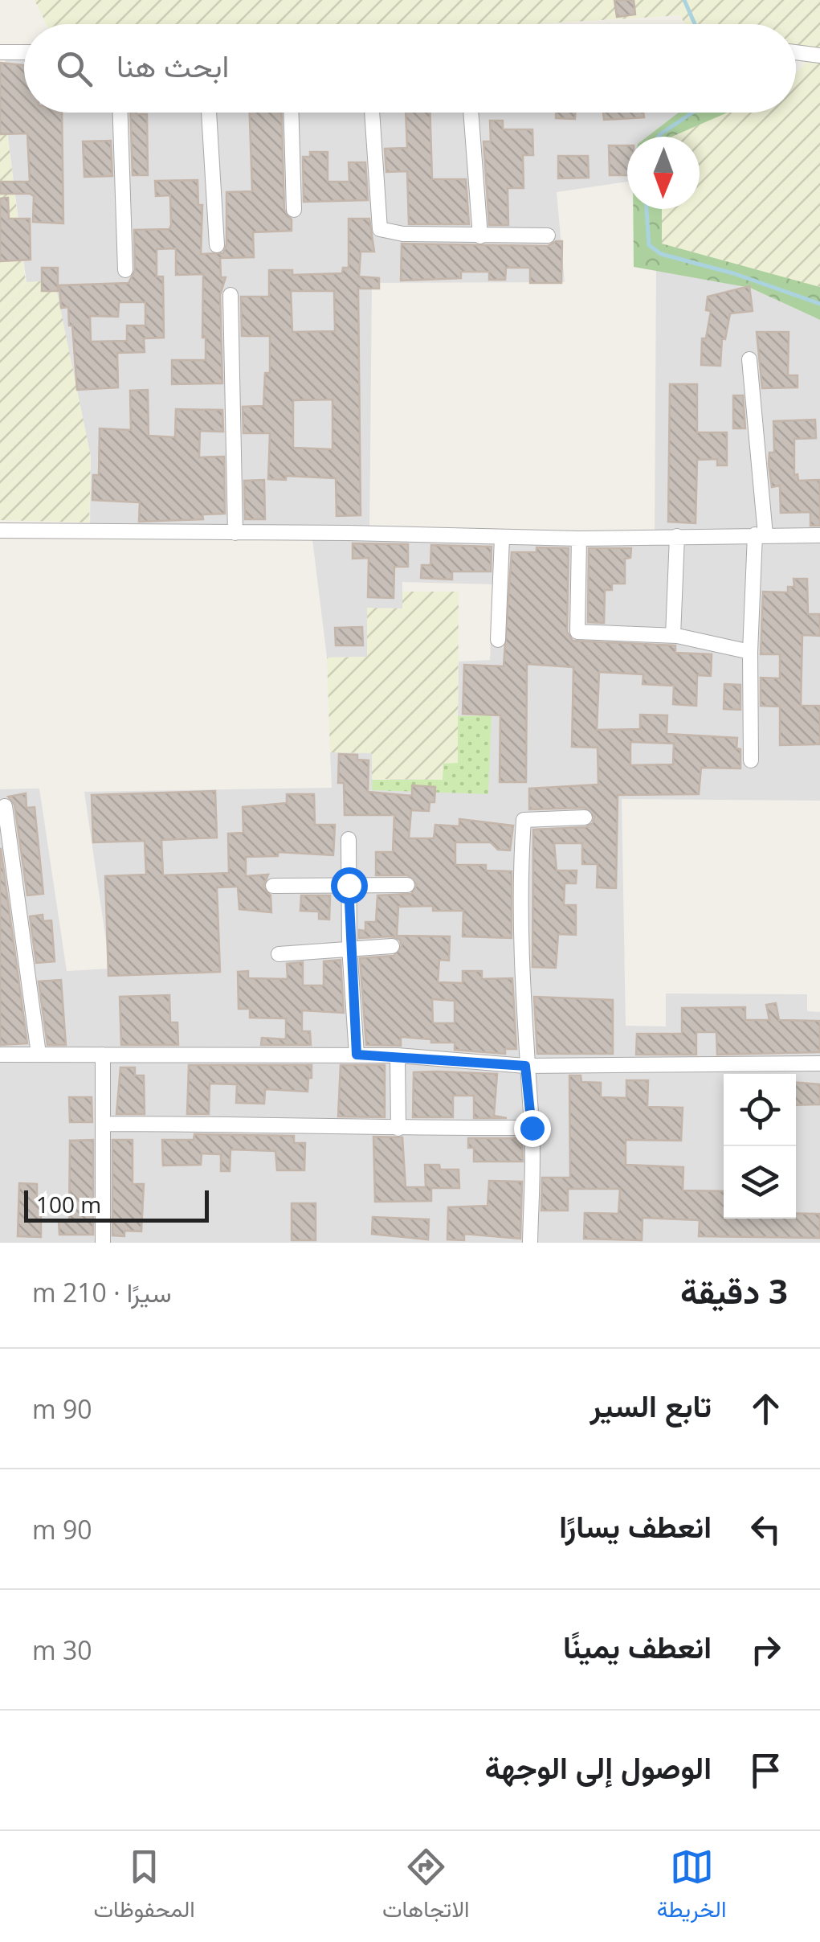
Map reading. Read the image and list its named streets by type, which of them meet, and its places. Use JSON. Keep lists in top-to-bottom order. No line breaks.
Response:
{"scale_bar":"100 m","north":"bottom","page":{"search":"ابحث هنا","scale":"100 m","heading":["3 دقيقة","سيرًا · 210 m"],"list":[["تابع السير","90 m"],["انعطف يسارًا","90 m"],["انعطف يمينًا","30 m"],"الوصول إلى الوجهة"],"nav":["الخريطة","الاتجاهات","المحفوظات"]}}
